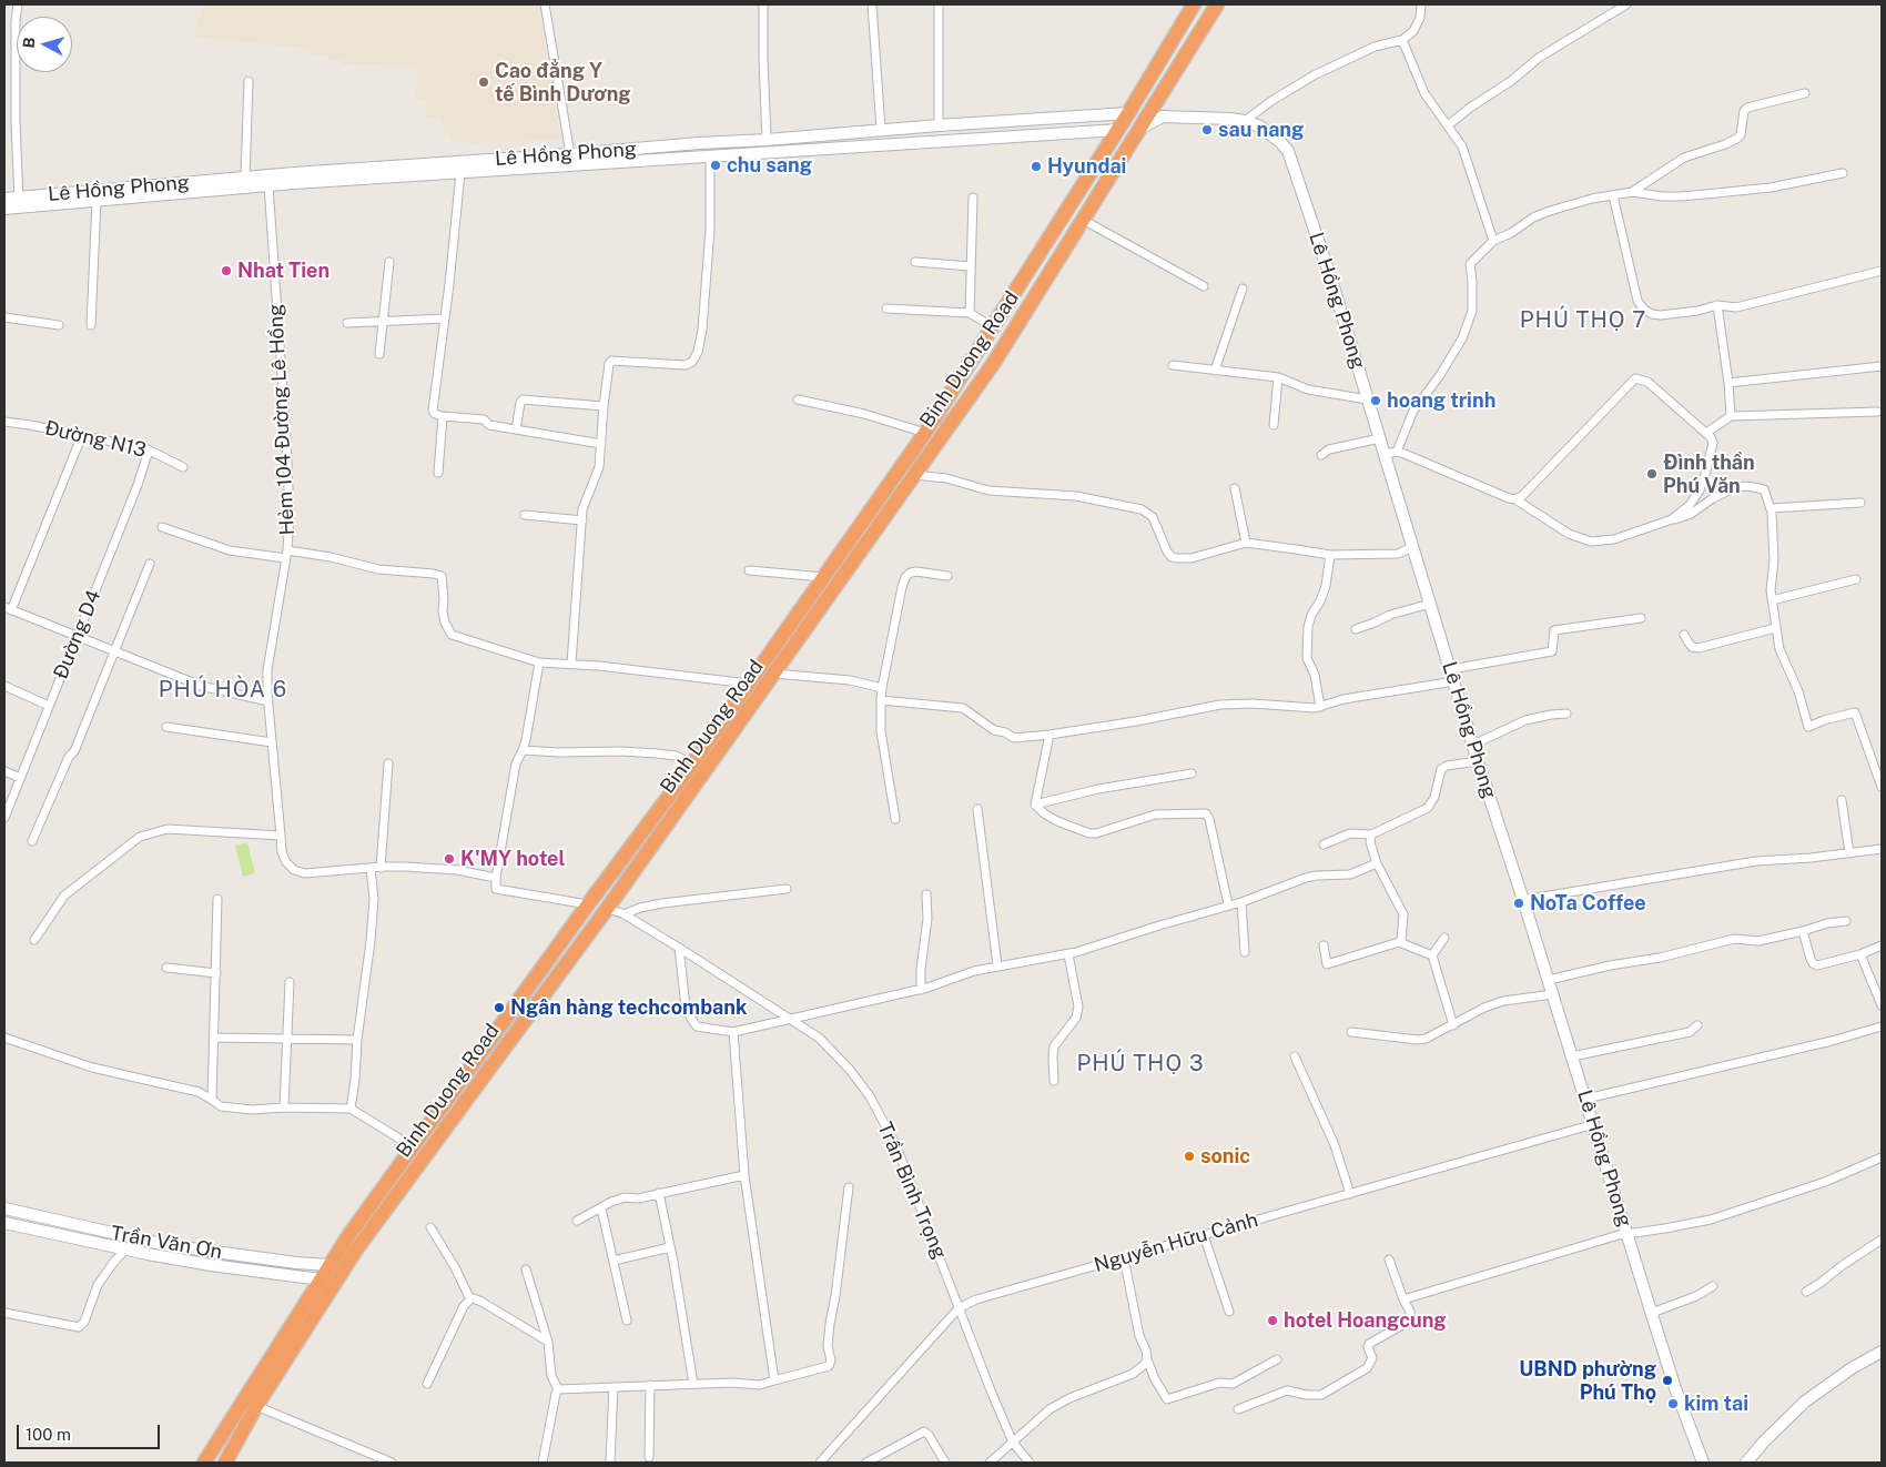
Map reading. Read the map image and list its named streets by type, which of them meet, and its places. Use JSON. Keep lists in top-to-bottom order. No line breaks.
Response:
{"streets":{"highway":["Binh Duong Road"],"street":["Lê Hồng Phong","Hẻm 104 Đường Lê Hồng","Đường N13","Đường D4","Trần Bình Trọng","Trần Văn Ơn","Nguyễn Hữu Cảnh"]},"crossings":[["Lê Hồng Phong","Binh Duong Road"],["Lê Hồng Phong","Hẻm 104 Đường Lê Hồng"],["Lê Hồng Phong","Nguyễn Hữu Cảnh"],["Binh Duong Road","Trần Bình Trọng"],["Binh Duong Road","Trần Văn Ơn"],["Đường N13","Đường D4"],["Trần Bình Trọng","Nguyễn Hữu Cảnh"]],"districts":["PHÚ THỌ 7","PHÚ HÒA 6","PHÚ THỌ 3"],"places":["Cao đẳng Y tế Bình Dương","sau nang","chu sang","Hyundai","Nhat Tien","hoang trinh","Đình thần Phú Văn","K'MY hotel","NoTa Coffee","Ngân hàng techcombank","sonic","hotel Hoangcung","UBND phường Phú Thọ","kim tai"],"scale_bar":"100 m","north":"left"}
